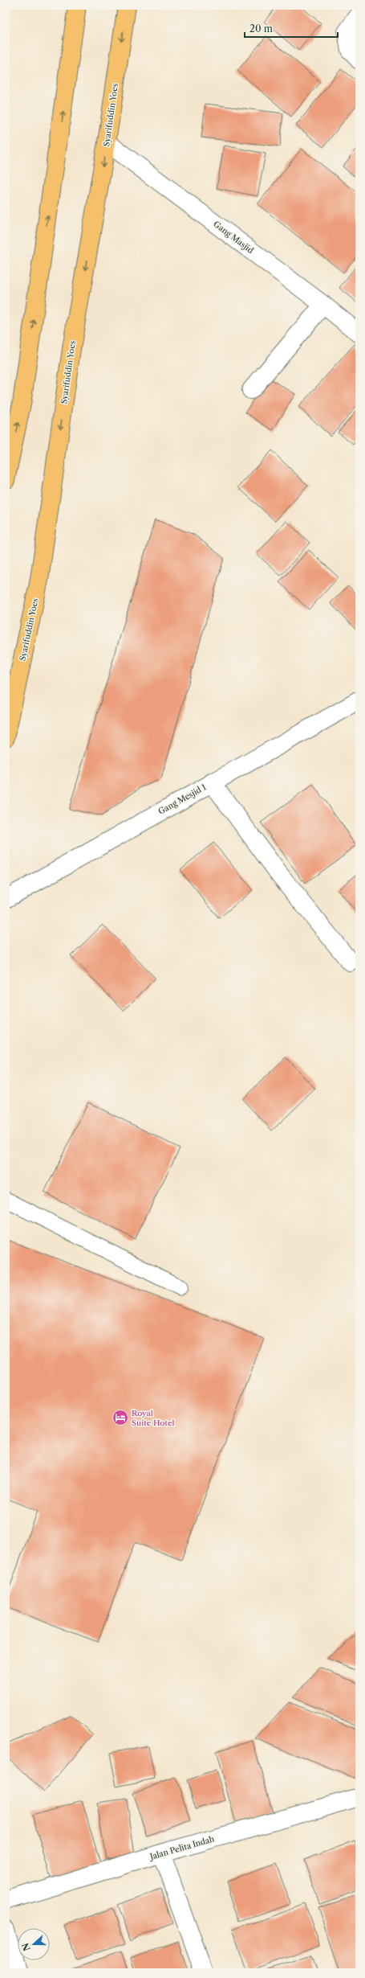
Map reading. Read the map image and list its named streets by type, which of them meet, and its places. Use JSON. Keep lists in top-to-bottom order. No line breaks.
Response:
{"streets":{"highway":["Syarifuddin Yoes"],"street":["Gang Masjid","Gang Mesjid 1","Jalan Pelita Indah"]},"crossings":[["Syarifuddin Yoes","Gang Masjid"]],"places":{"hotel":["Royal Suite Hotel"]},"scale_bar":"20 m","north":"left"}
